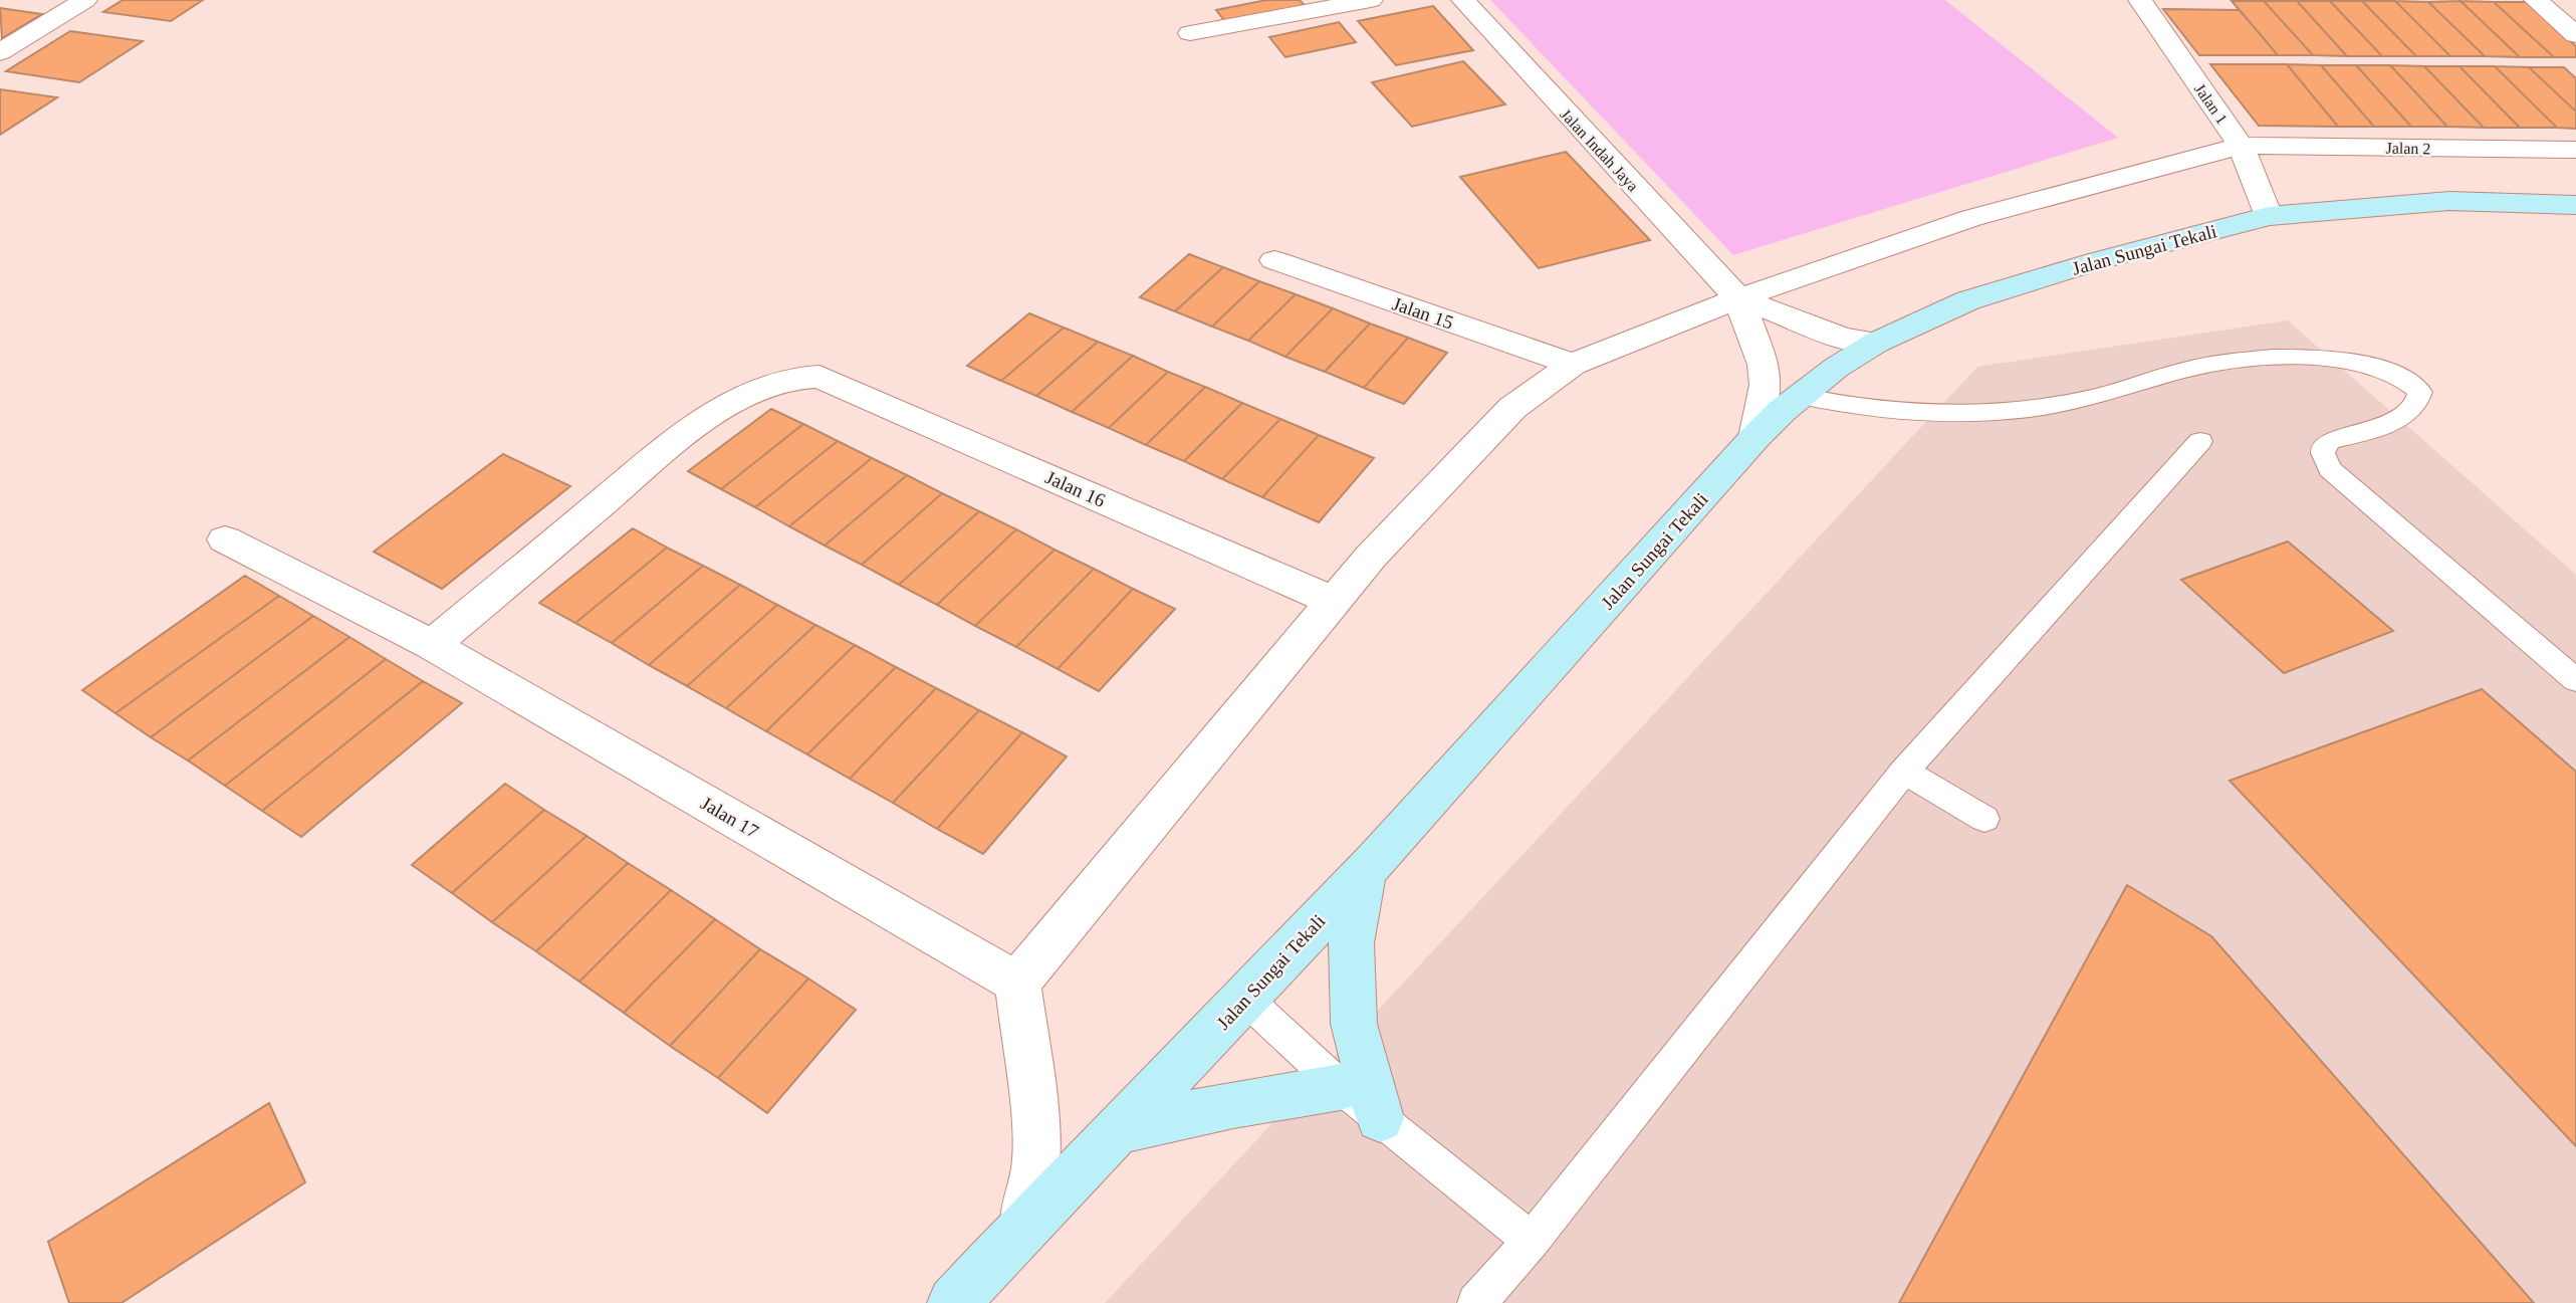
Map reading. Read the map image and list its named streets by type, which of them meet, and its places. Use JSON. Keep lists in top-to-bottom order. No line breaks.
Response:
{"streets":{"street":["Jalan 1","Jalan 2","Jalan Indah Jaya","Jalan Sungai Tekali","Jalan 15","Jalan 16","Jalan 17"]},"crossings":[["Jalan 1","Jalan 2"],["Jalan 1","Jalan Sungai Tekali"],["Jalan 2","Jalan Indah Jaya"],["Jalan 2","Jalan 15"],["Jalan 2","Jalan 16"],["Jalan 2","Jalan 17"],["Jalan Indah Jaya","Jalan Sungai Tekali"],["Jalan 16","Jalan 17"]]}
